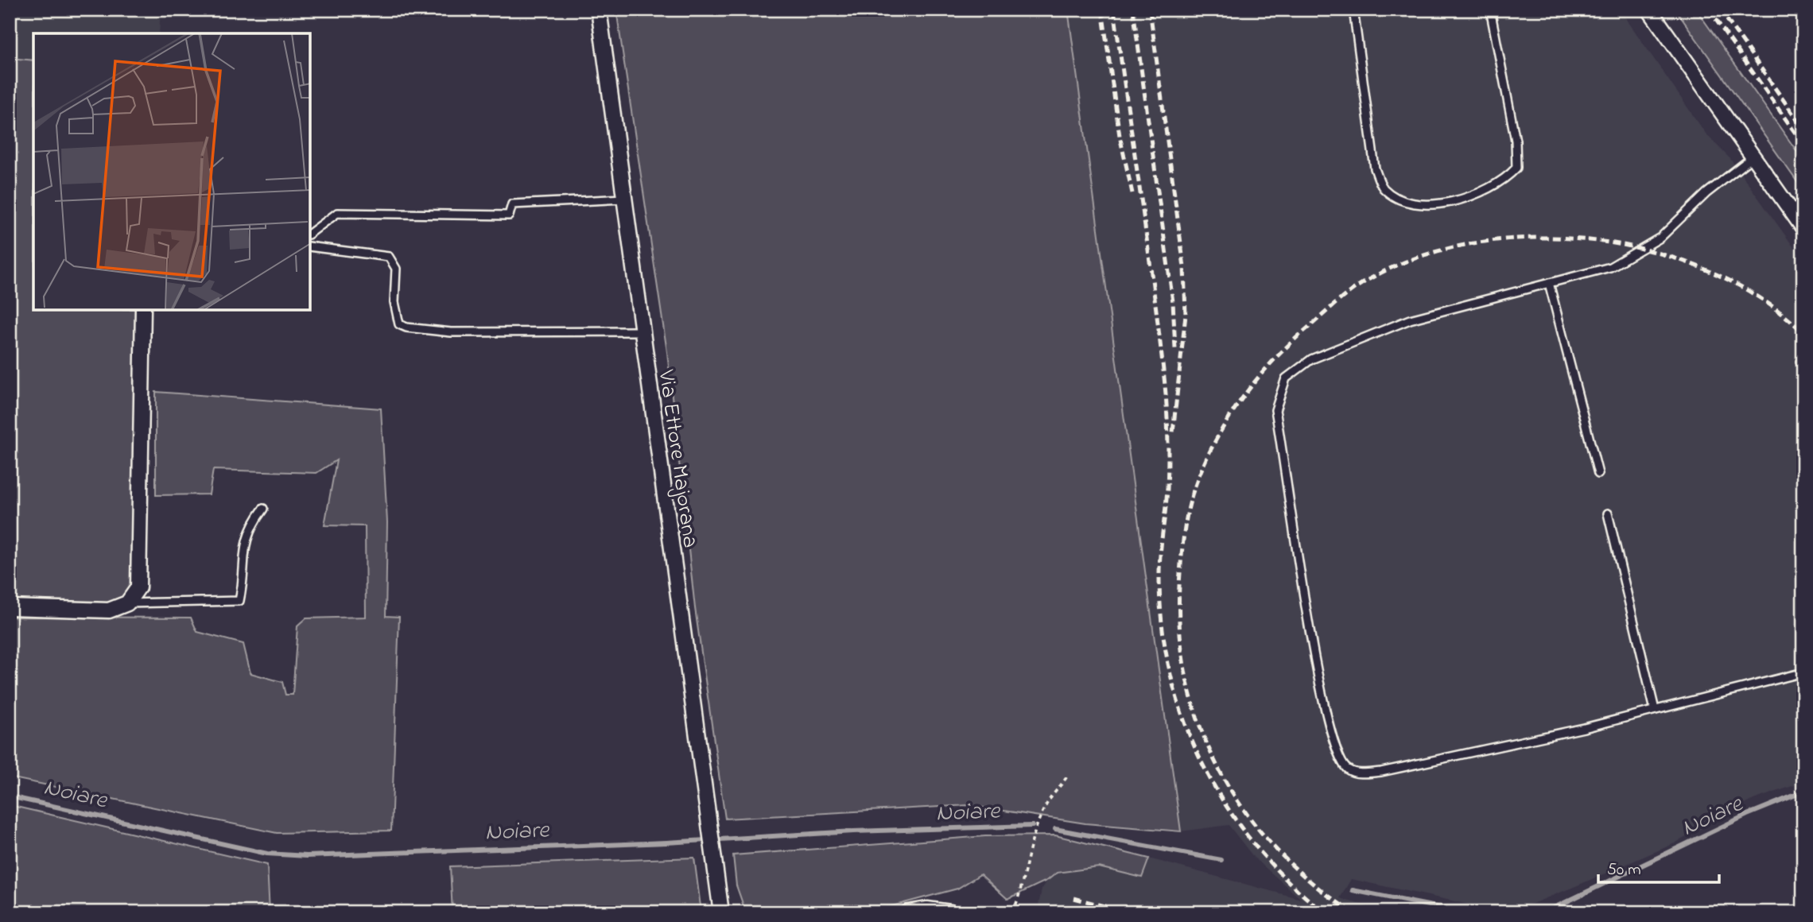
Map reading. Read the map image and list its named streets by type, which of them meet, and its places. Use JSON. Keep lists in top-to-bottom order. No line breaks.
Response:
{"streets":{"street":["Via Ettore Majorana"]},"water":["Noiare"],"scale_bar":"50 m"}
